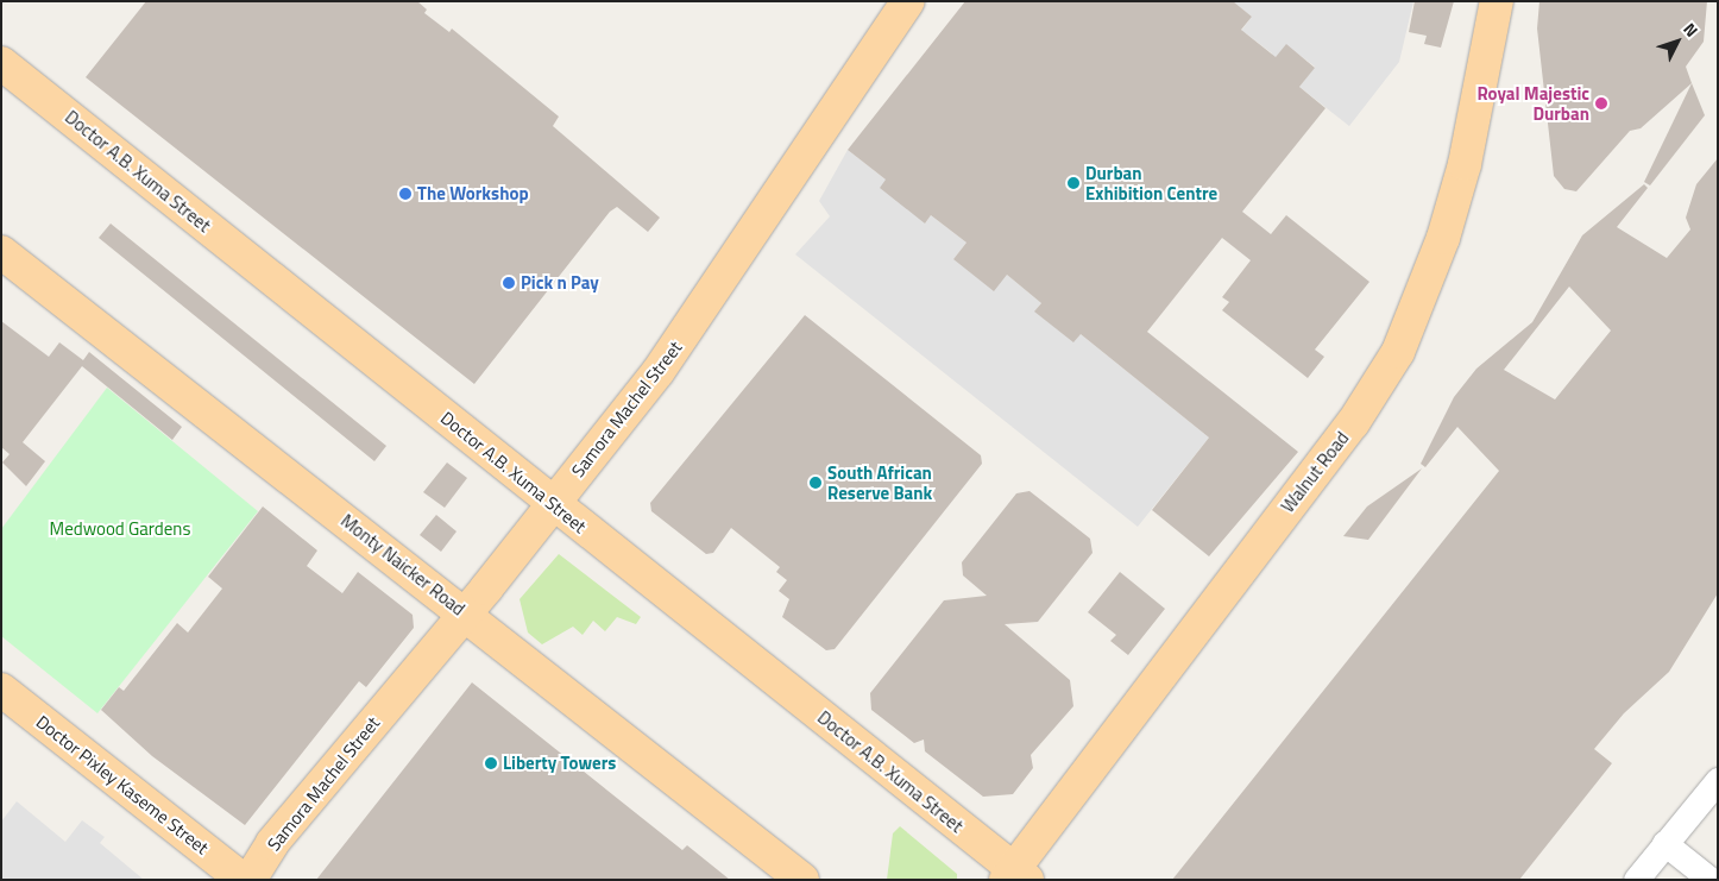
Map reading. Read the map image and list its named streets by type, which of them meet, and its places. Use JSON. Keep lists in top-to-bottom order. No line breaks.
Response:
{"streets":{"main road":["Doctor A.B. Xuma Street","Samora Machel Street","Walnut Road","Monty Naicker Road","Doctor Pixley Kaseme Street"]},"crossings":[["Doctor A.B. Xuma Street","Samora Machel Street"],["Doctor A.B. Xuma Street","Walnut Road"],["Samora Machel Street","Monty Naicker Road"]],"parks":["Medwood Gardens"],"places":["Royal Majestic Durban","Durban Exhibition Centre","The Workshop","Pick n Pay","South African Reserve Bank","Liberty Towers"],"north":"top right"}
